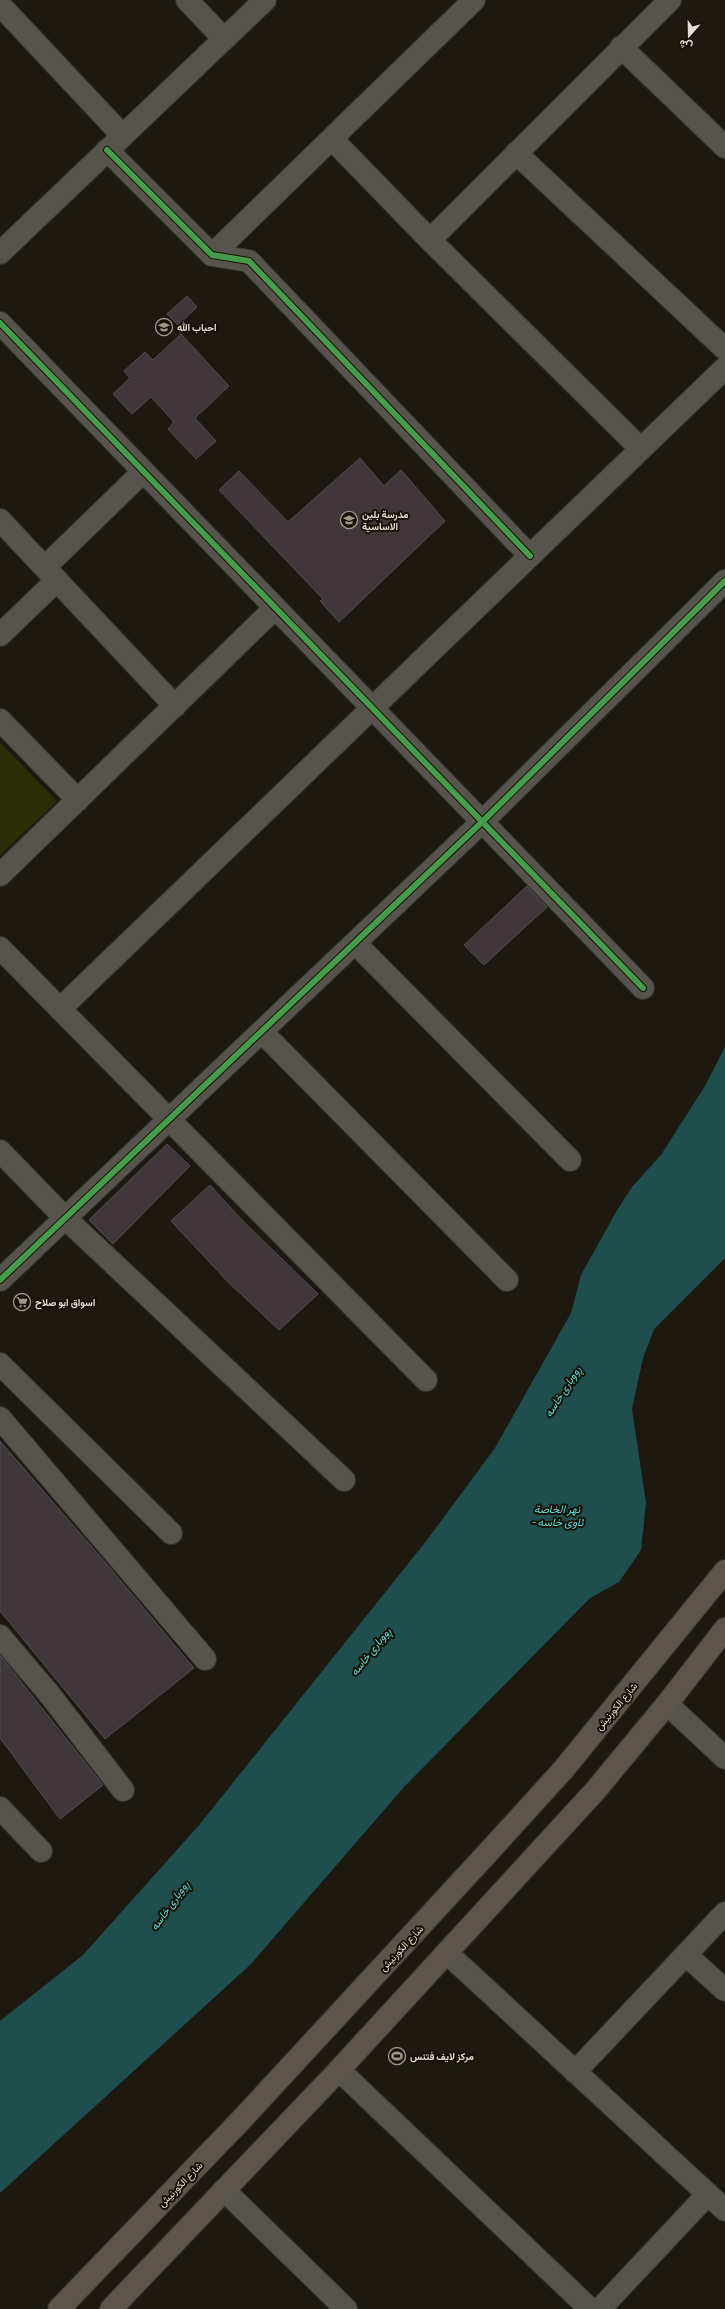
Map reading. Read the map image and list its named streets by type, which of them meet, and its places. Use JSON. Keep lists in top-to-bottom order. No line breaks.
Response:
{"streets":{"main road":["شارع الكورنيش"]},"water":["ڕووباری خاسە","نهر الخاصة - ئاوی خاسە"],"places":{"school or university":["احباب الله","مدرسة بلين الاساسية"],"supermarket":["اسواق ابو صلاح"],"sports":["مركز لايف فتنس"]},"north":"bottom"}
